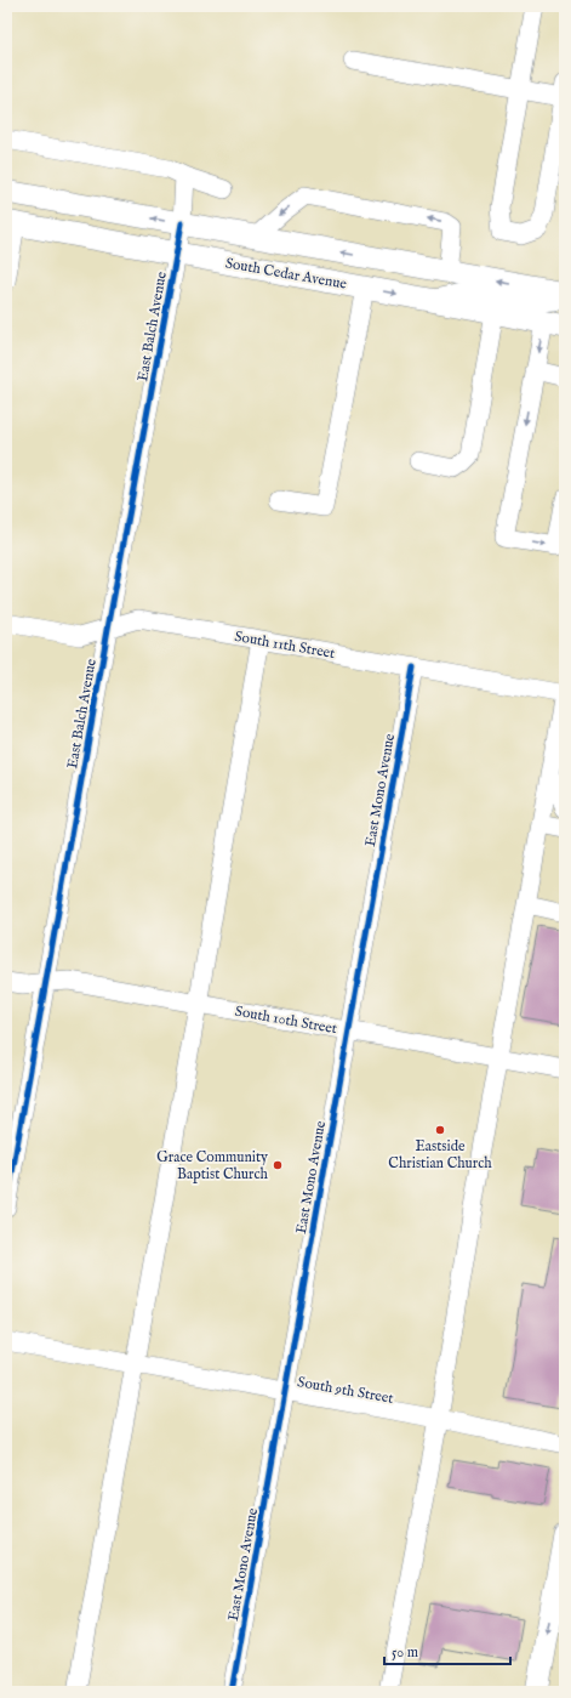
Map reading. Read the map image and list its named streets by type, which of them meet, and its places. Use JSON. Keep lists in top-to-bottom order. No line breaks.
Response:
{"streets":{"main road":["South Cedar Avenue"],"street":["East Balch Avenue","South 11th Street","East Mono Avenue","South 10th Street","South 9th Street"]},"crossings":[["South Cedar Avenue","East Balch Avenue"],["East Balch Avenue","South 11th Street"],["East Balch Avenue","South 10th Street"],["South 11th Street","East Mono Avenue"],["East Mono Avenue","South 10th Street"],["East Mono Avenue","South 9th Street"]],"places":["Eastside Christian Church","Grace Community Baptist Church"],"scale_bar":"50 m"}
